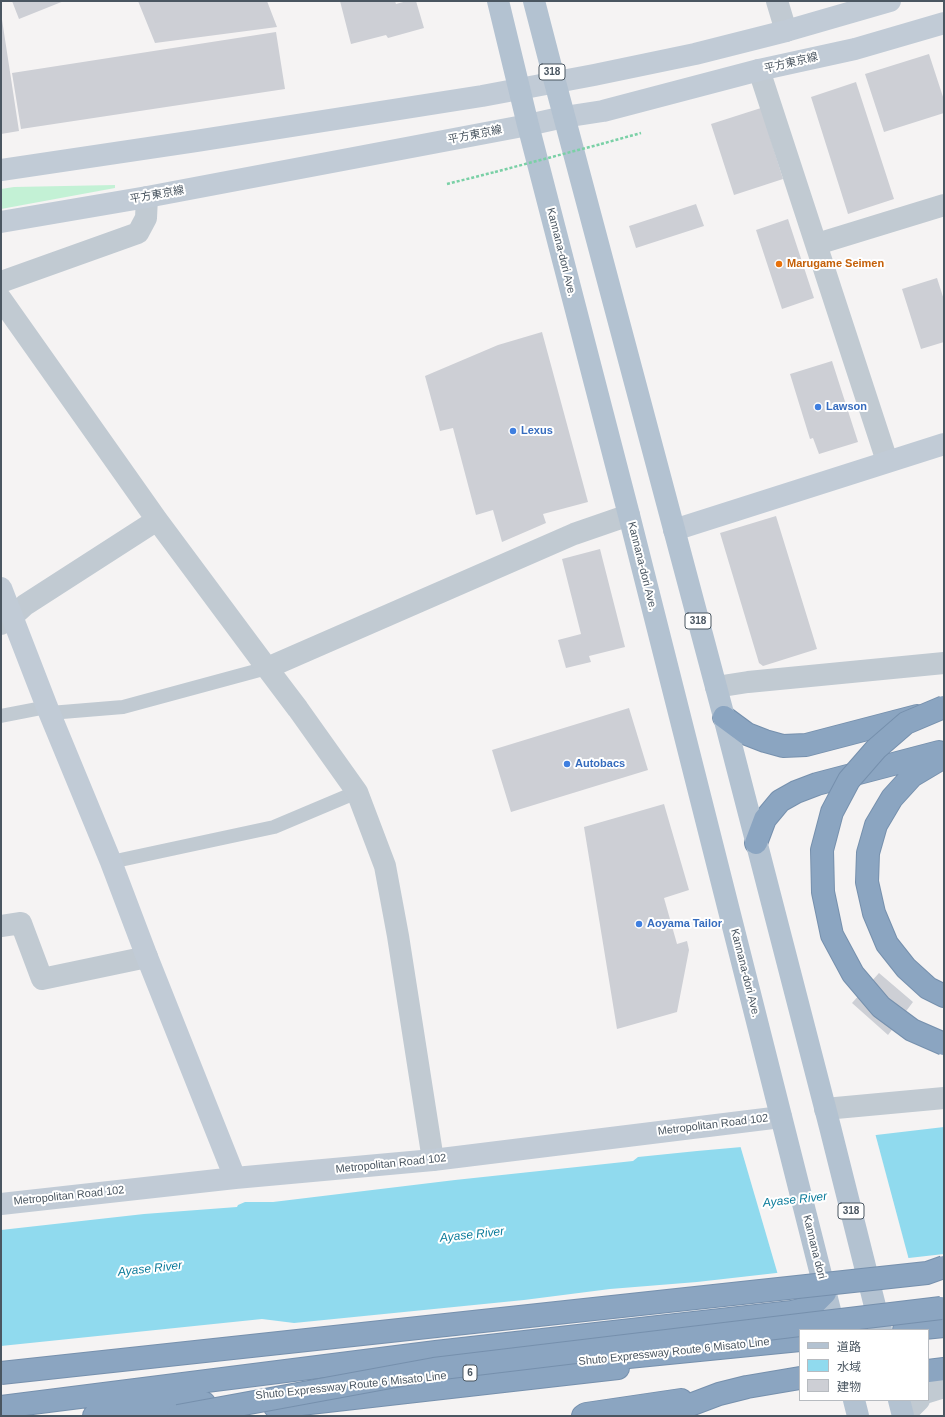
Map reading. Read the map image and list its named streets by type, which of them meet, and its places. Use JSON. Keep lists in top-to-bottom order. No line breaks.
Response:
{"streets":{"highway":["Shuto Expressway Route 6 Misato Line","6"],"main road":["平方東京線","318","Kannana-dori Ave.","Metropolitan Road 102","Kannana dori"]},"crossings":[["平方東京線","318"],["平方東京線","Kannana-dori Ave."],["Kannana-dori Ave.","Metropolitan Road 102"],["Kannana-dori Ave.","Kannana dori"],["Metropolitan Road 102","Kannana dori"]],"water":["Ayase River"],"places":["Marugame Seimen","Lawson","Lexus","Autobacs","Aoyama Tailor"],"legend":["道路","水域","建物"]}
